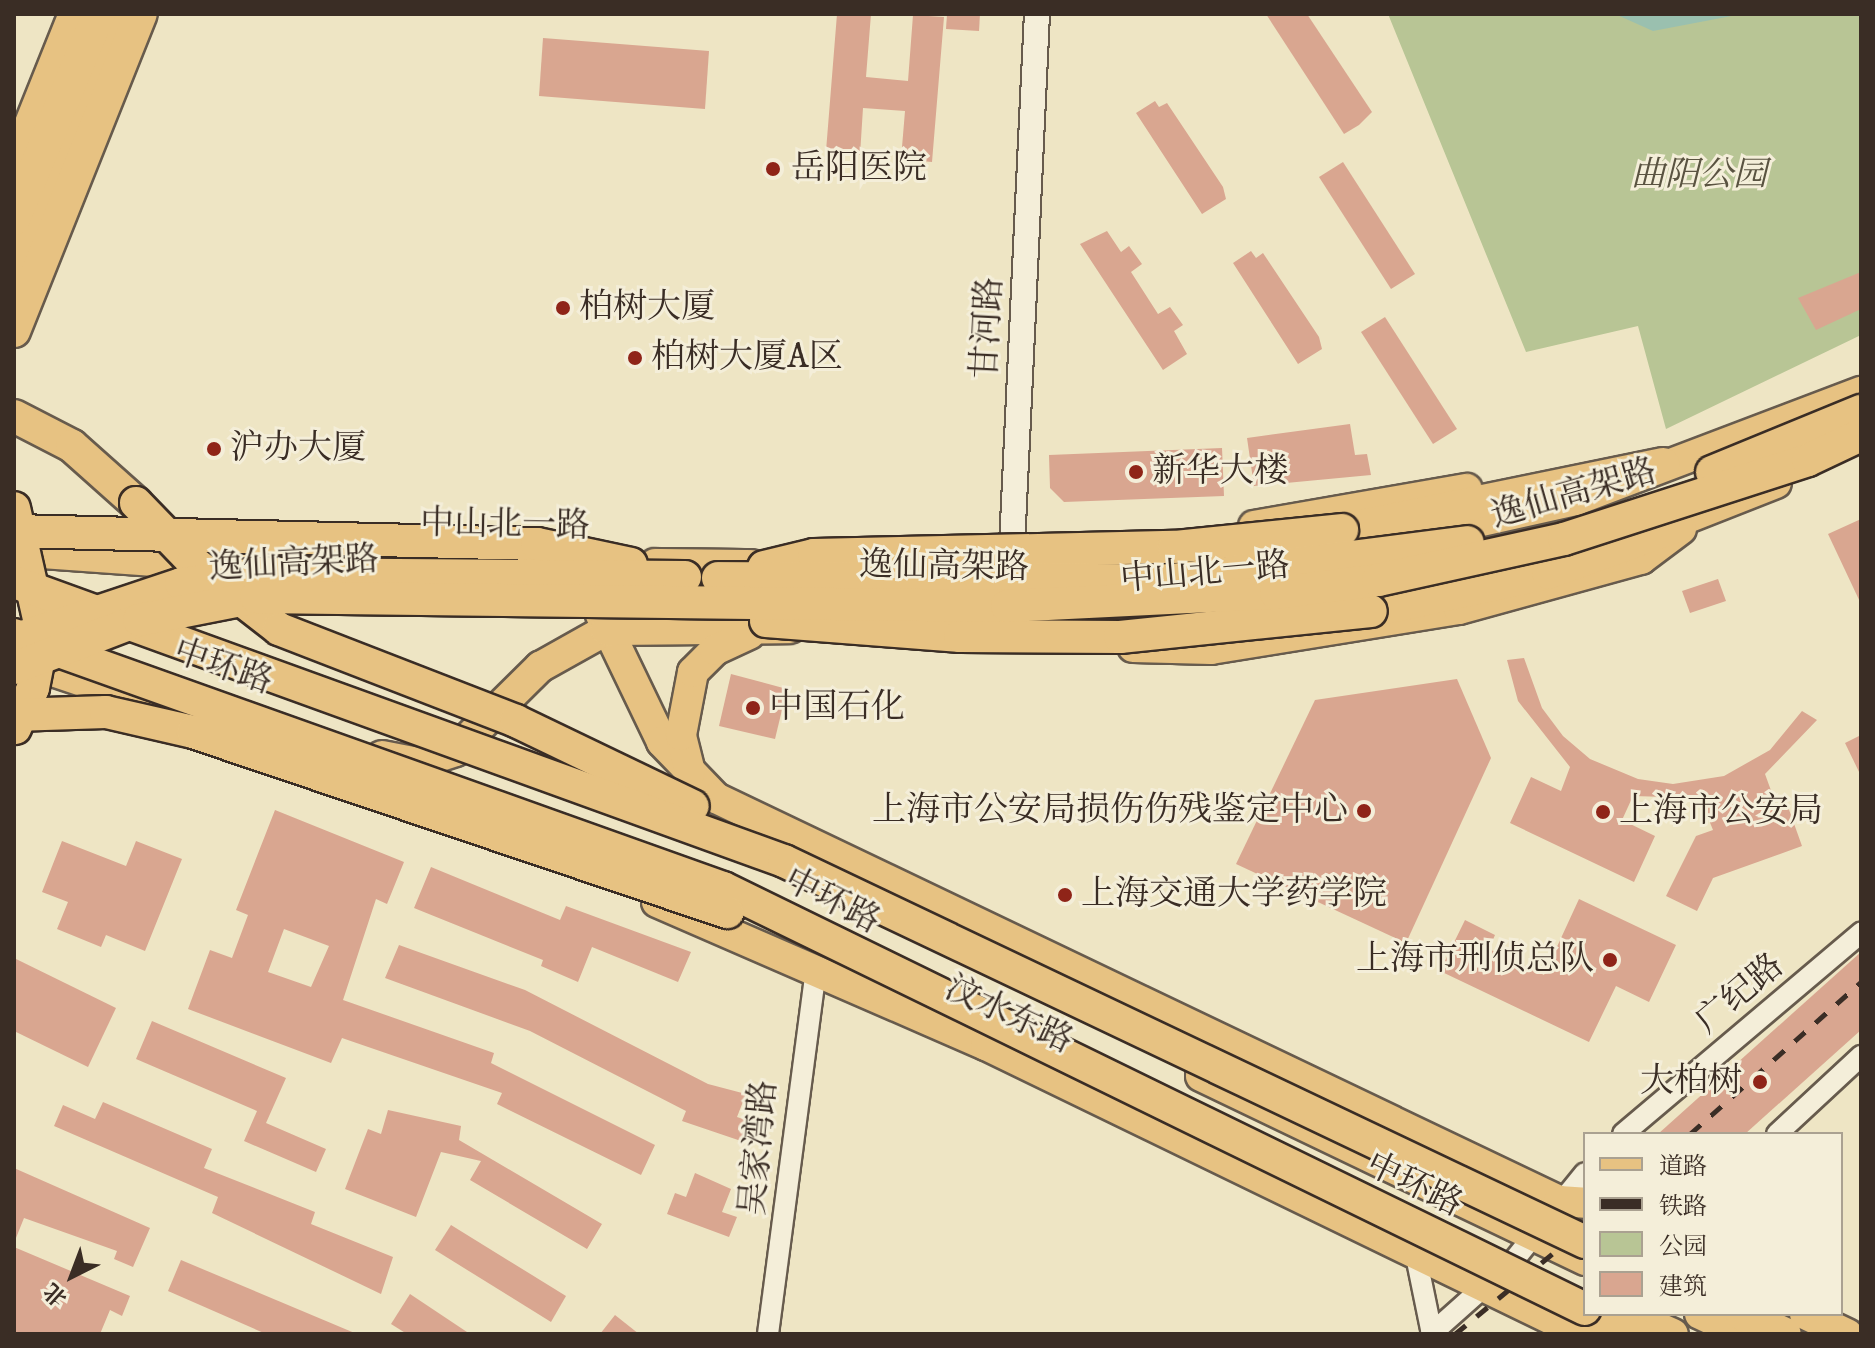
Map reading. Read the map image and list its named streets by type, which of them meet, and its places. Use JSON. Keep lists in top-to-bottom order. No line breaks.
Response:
{"streets":{"highway":["逸仙高架路","中环路"],"main road":["中山北一路","汶水东路"],"street":["甘河路","广纪路","吴家湾路"]},"crossings":[["甘河路","中山北一路"],["逸仙高架路","中山北一路"],["逸仙高架路","中环路"],["逸仙高架路","汶水东路"],["中山北一路","汶水东路"],["汶水东路","吴家湾路"]],"parks":["曲阳公园"],"places":["岳阳医院","柏树大厦","柏树大厦A区","沪办大厦","新华大楼","中国石化","上海市公安局损伤伤残鉴定中心","上海市公安局","上海交通大学药学院","上海市刑侦总队","大柏树"],"legend":["道路","铁路","公园","建筑"],"north":"bottom left"}
